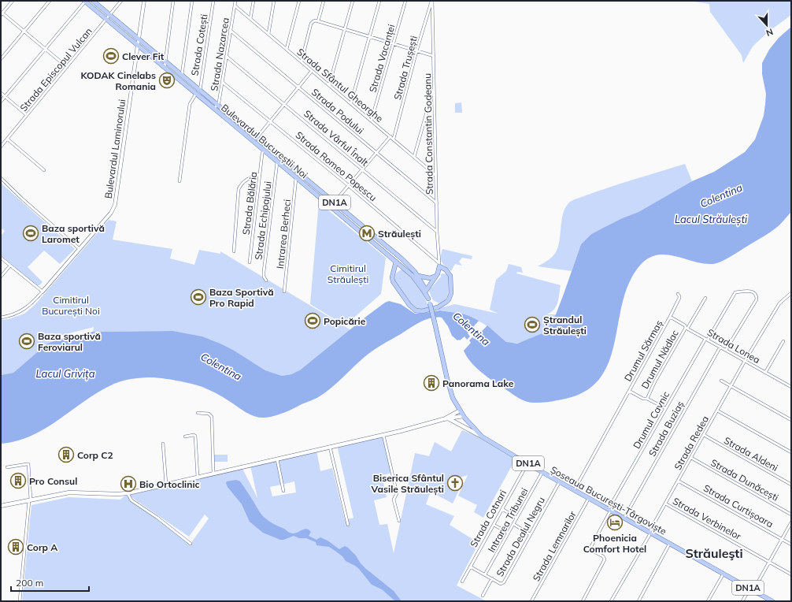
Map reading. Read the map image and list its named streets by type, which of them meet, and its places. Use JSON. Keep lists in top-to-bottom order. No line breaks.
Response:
{"streets":{"main road":["Bulevardul Bucureștii Noi","DN1A","Șoseaua București-Târgoviște"],"street":["Strada Cotești","Strada Nazarcea","Strada Vacanței","Strada Trușești","Strada Episcopul Vulcan","Strada Sfântul Gheorghe","Strada Podului","Strada Constantin Godeanu","Strada Vârful Înalt","Bulevardul Laminorului","Strada Romeo Popescu","Strada Bălăria","Strada Echipajului","Intrarea Berheci","Strada Lonea","Drumul Sărmaș","Drumul Nădlac","Drumul Cavnic","Strada Buziaș","Strada Redea","Strada Aldeni","Strada Dunăcești","Strada Curtișoara","Strada Cotnari","Strada Verbinelor","Intrarea Tribunei","Strada Dealul Negru","Strada Lemnarilor"]},"crossings":[["Strada Cotești","Bulevardul Bucureștii Noi"],["Strada Nazarcea","Strada Sfântul Gheorghe"],["Strada Nazarcea","Strada Podului"],["Strada Nazarcea","Strada Vârful Înalt"],["Strada Nazarcea","Bulevardul Bucureștii Noi"],["Strada Nazarcea","Strada Romeo Popescu"],["Strada Vacanței","Strada Sfântul Gheorghe"],["Strada Trușești","Strada Sfântul Gheorghe"],["Strada Trușești","Strada Constantin Godeanu"],["Strada Episcopul Vulcan","Bulevardul Bucureștii Noi"],["Strada Sfântul Gheorghe","Strada Constantin Godeanu"],["Strada Podului","Strada Constantin Godeanu"],["Strada Constantin Godeanu","Strada Vârful Înalt"],["Strada Constantin Godeanu","Strada Romeo Popescu"],["Bulevardul Bucureștii Noi","Bulevardul Laminorului"],["Bulevardul Bucureștii Noi","Strada Bălăria"],["Bulevardul Bucureștii Noi","Strada Echipajului"],["Bulevardul Bucureștii Noi","Intrarea Berheci"],["Bulevardul Bucureștii Noi","Șoseaua București-Târgoviște"],["Strada Lonea","Drumul Sărmaș"],["Strada Lonea","Drumul Nădlac"],["Strada Lonea","Drumul Cavnic"],["Strada Lonea","Strada Buziaș"],["Strada Lonea","Strada Redea"],["Drumul Sărmaș","Șoseaua București-Târgoviște"],["Drumul Cavnic","Șoseaua București-Târgoviște"],["Strada Buziaș","Șoseaua București-Târgoviște"],["Strada Redea","Strada Aldeni"],["Strada Redea","Strada Dunăcești"],["Strada Redea","Șoseaua București-Târgoviște"],["Strada Redea","Strada Curtișoara"],["Strada Redea","Strada Verbinelor"],["Șoseaua București-Târgoviște","Strada Cotnari"],["Șoseaua București-Târgoviște","Intrarea Tribunei"],["Șoseaua București-Târgoviște","Strada Dealul Negru"],["Șoseaua București-Târgoviște","Strada Lemnarilor"],["Strada Cotnari","Strada Dealul Negru"],["Intrarea Tribunei","Strada Dealul Negru"]],"districts":["Străuleşti"],"water":["Colentina","Lacul Străulești","Lacul Grivița"],"parks":["Cimitirul Străulești","Cimitirul București Noi"],"places":{"sports":["Clever Fit","Baza sportivă Laromet","Baza Sportivă Pro Rapid","Popicărie","Ștrandul Străulești","Baza sportivă Feroviarul"],"theatre":["KODAK Cinelabs Romania"],"metro station":["Străulești"],"building":["Panorama Lake","Corp C2","Pro Consul","Corp A"],"church":["Biserica Sfântul Vasile Străulești"],"hospital":["Bio Ortoclinic"],"hotel":["Phoenicia Comfort Hotel"]},"scale_bar":"200 m","north":"bottom"}
